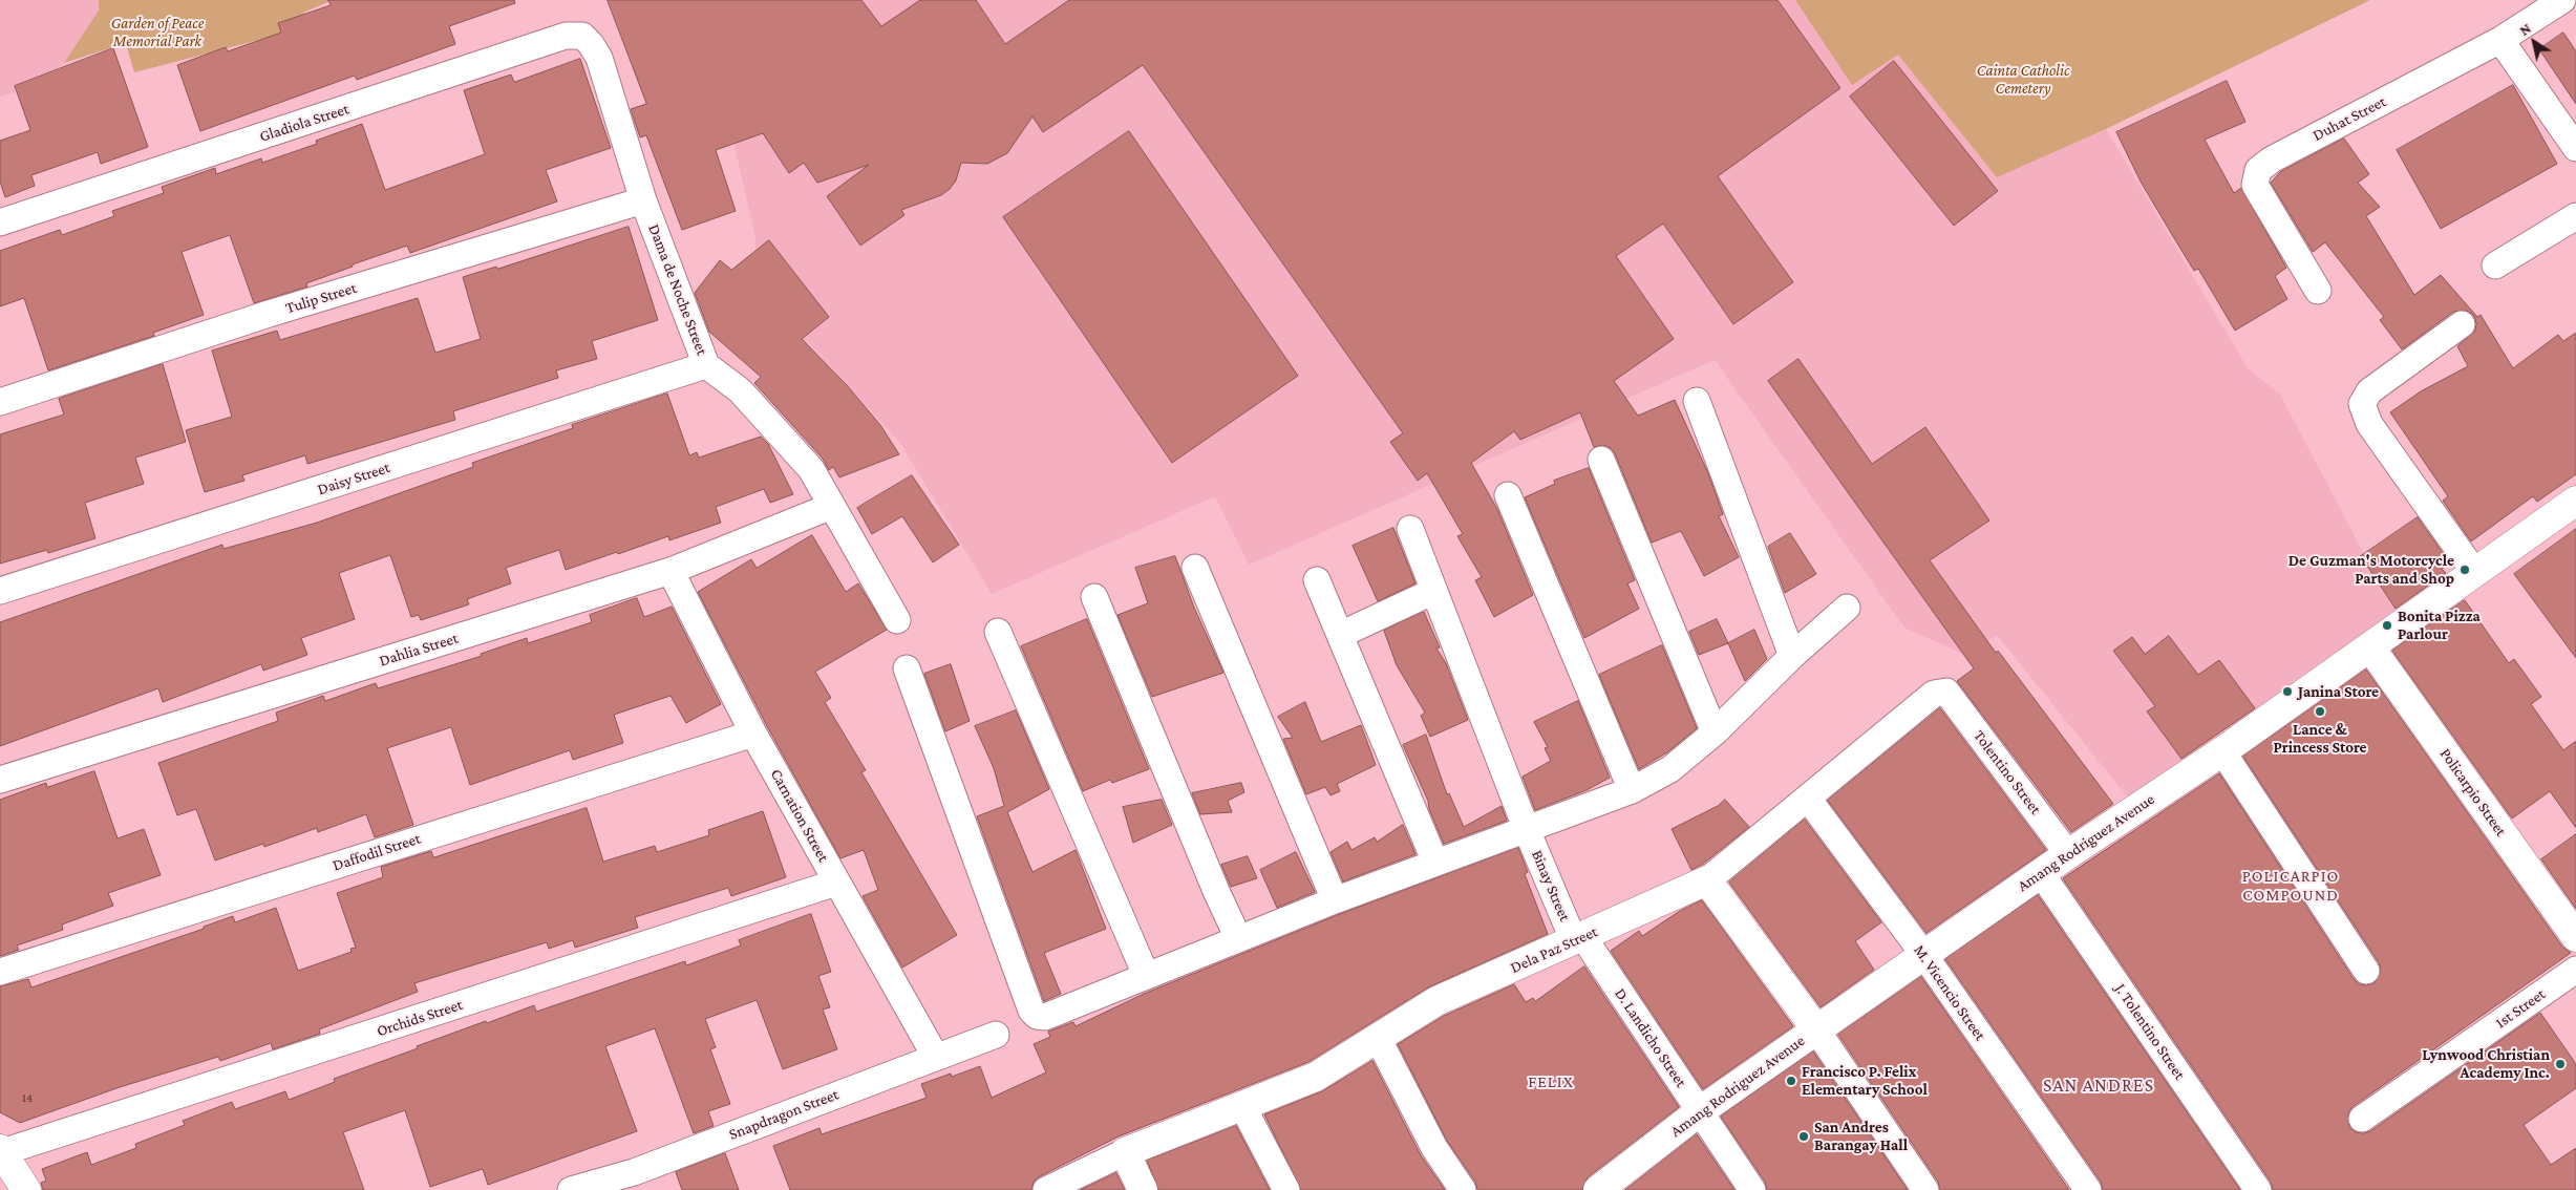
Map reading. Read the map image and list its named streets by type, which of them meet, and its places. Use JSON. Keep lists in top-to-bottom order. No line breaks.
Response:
{"streets":{"street":["Duhat Street","Gladiola Street","Dama de Noche Street","Tulip Street","Daisy Street","Dahlia Street","Tolentino Street","Policarpio Street","Carnation Street","Amang Rodriguez Avenue","Daffodil Street","Binay Street","Dela Paz Street","M. Vicencio Street","1st Street","Orchids Street","J. Tolentino Street","D. Landicho Street","Snapdragon Street"]},"crossings":[["Gladiola Street","Dama de Noche Street"],["Dama de Noche Street","Tulip Street"],["Dama de Noche Street","Daisy Street"],["Dama de Noche Street","Dahlia Street"],["Dahlia Street","Carnation Street"],["Tolentino Street","Amang Rodriguez Avenue"],["Tolentino Street","Dela Paz Street"],["Policarpio Street","Amang Rodriguez Avenue"],["Carnation Street","Daffodil Street"],["Carnation Street","Orchids Street"],["Carnation Street","Snapdragon Street"],["Amang Rodriguez Avenue","M. Vicencio Street"],["Amang Rodriguez Avenue","J. Tolentino Street"],["Amang Rodriguez Avenue","D. Landicho Street"],["Binay Street","Dela Paz Street"],["Binay Street","D. Landicho Street"],["Dela Paz Street","M. Vicencio Street"],["Dela Paz Street","D. Landicho Street"]],"districts":["POLICARPIO COMPOUND","FELIX","SAN ANDRES"],"parks":["Garden of Peace Memorial Park","Cainta Catholic Cemetery"],"places":["De Guzman's Motorcycle Parts and Shop","Bonita Pizza Parlour","Janina Store","Lance & Princess Store","Lynwood Christian Academy Inc.","Francisco P. Felix Elementary School","San Andres Barangay Hall"],"house_numbers":["14"],"north":"top left"}
